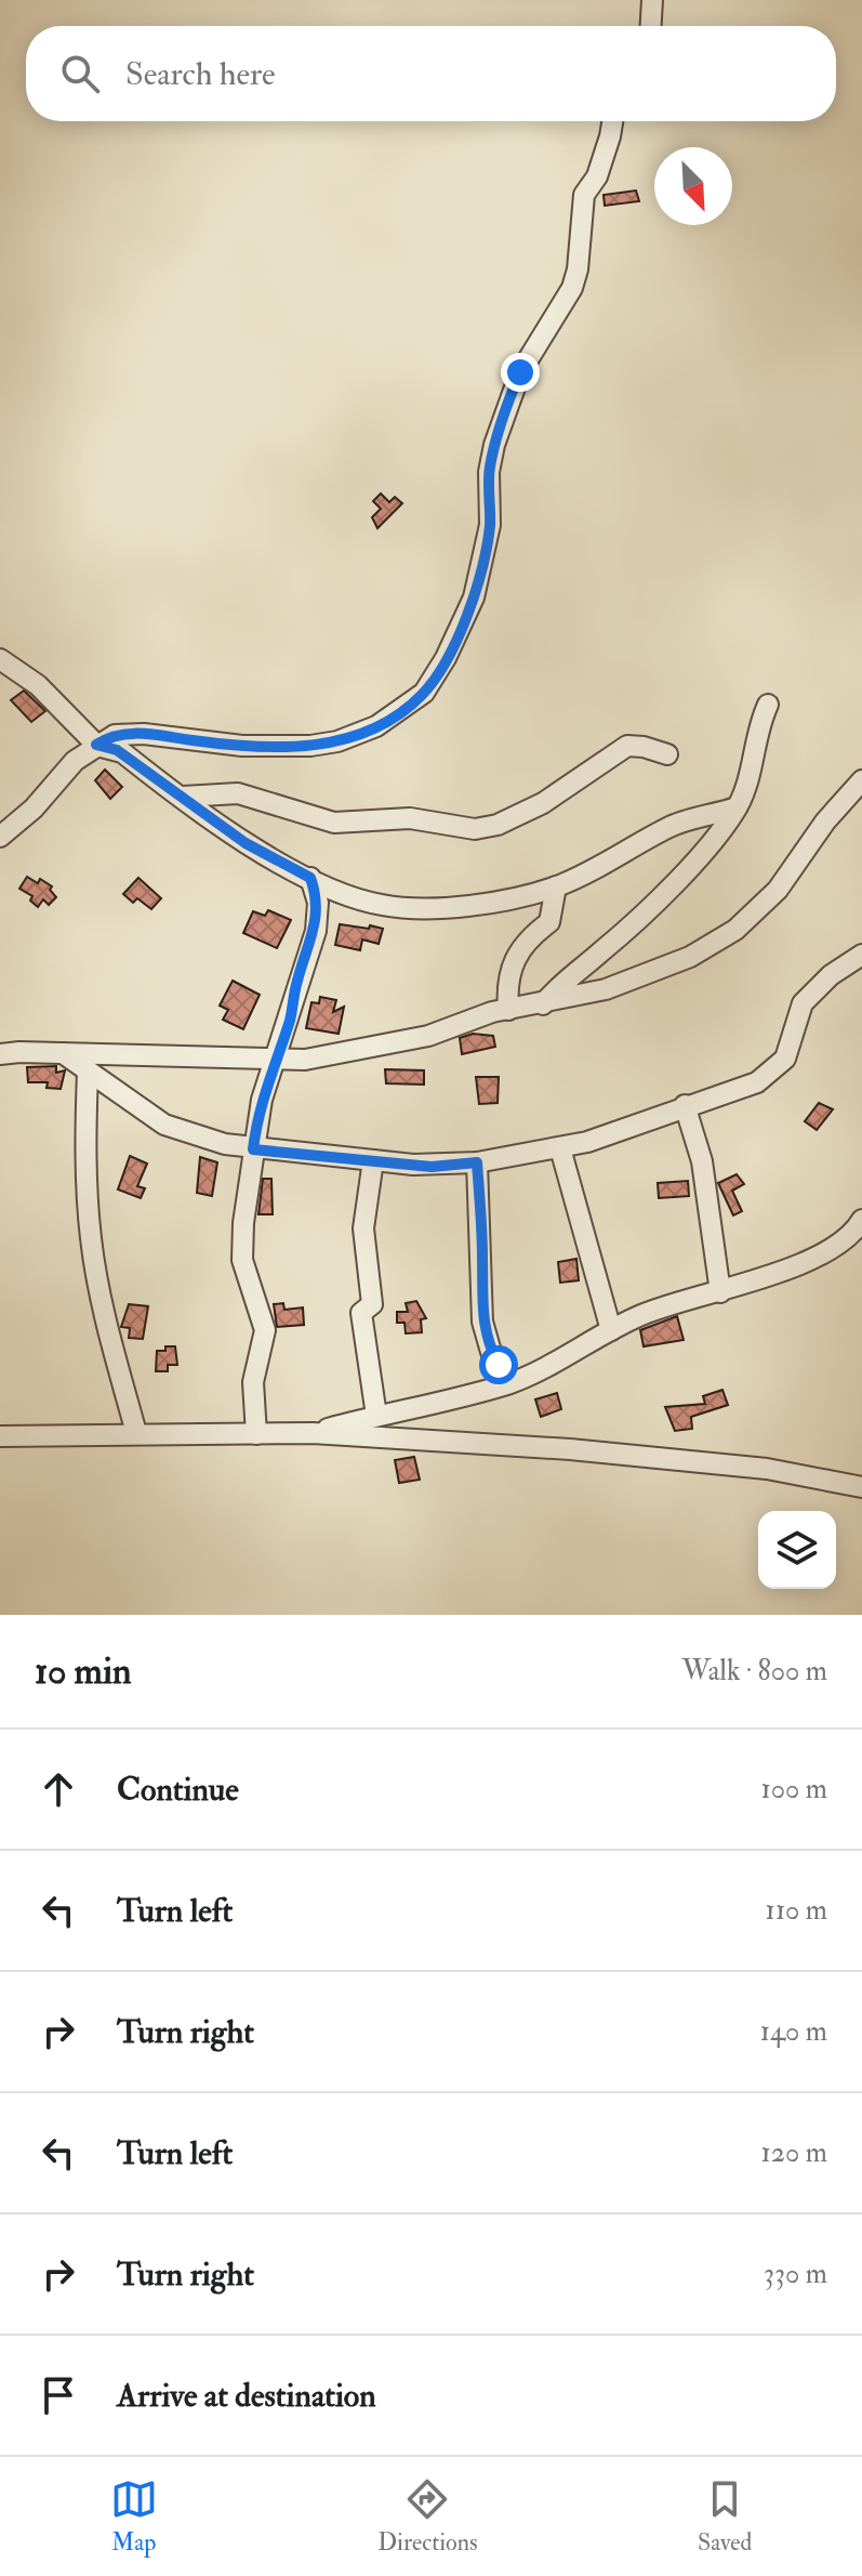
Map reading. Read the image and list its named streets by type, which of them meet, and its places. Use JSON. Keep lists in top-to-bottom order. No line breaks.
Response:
{"north":"bottom right","page":{"search":"Search here","heading":["10 min","Walk · 800 m"],"list":[["Continue","100 m"],["Turn left","110 m"],["Turn right","140 m"],["Turn left","120 m"],["Turn right","330 m"],"Arrive at destination"],"nav":["Map","Directions","Saved"]}}
